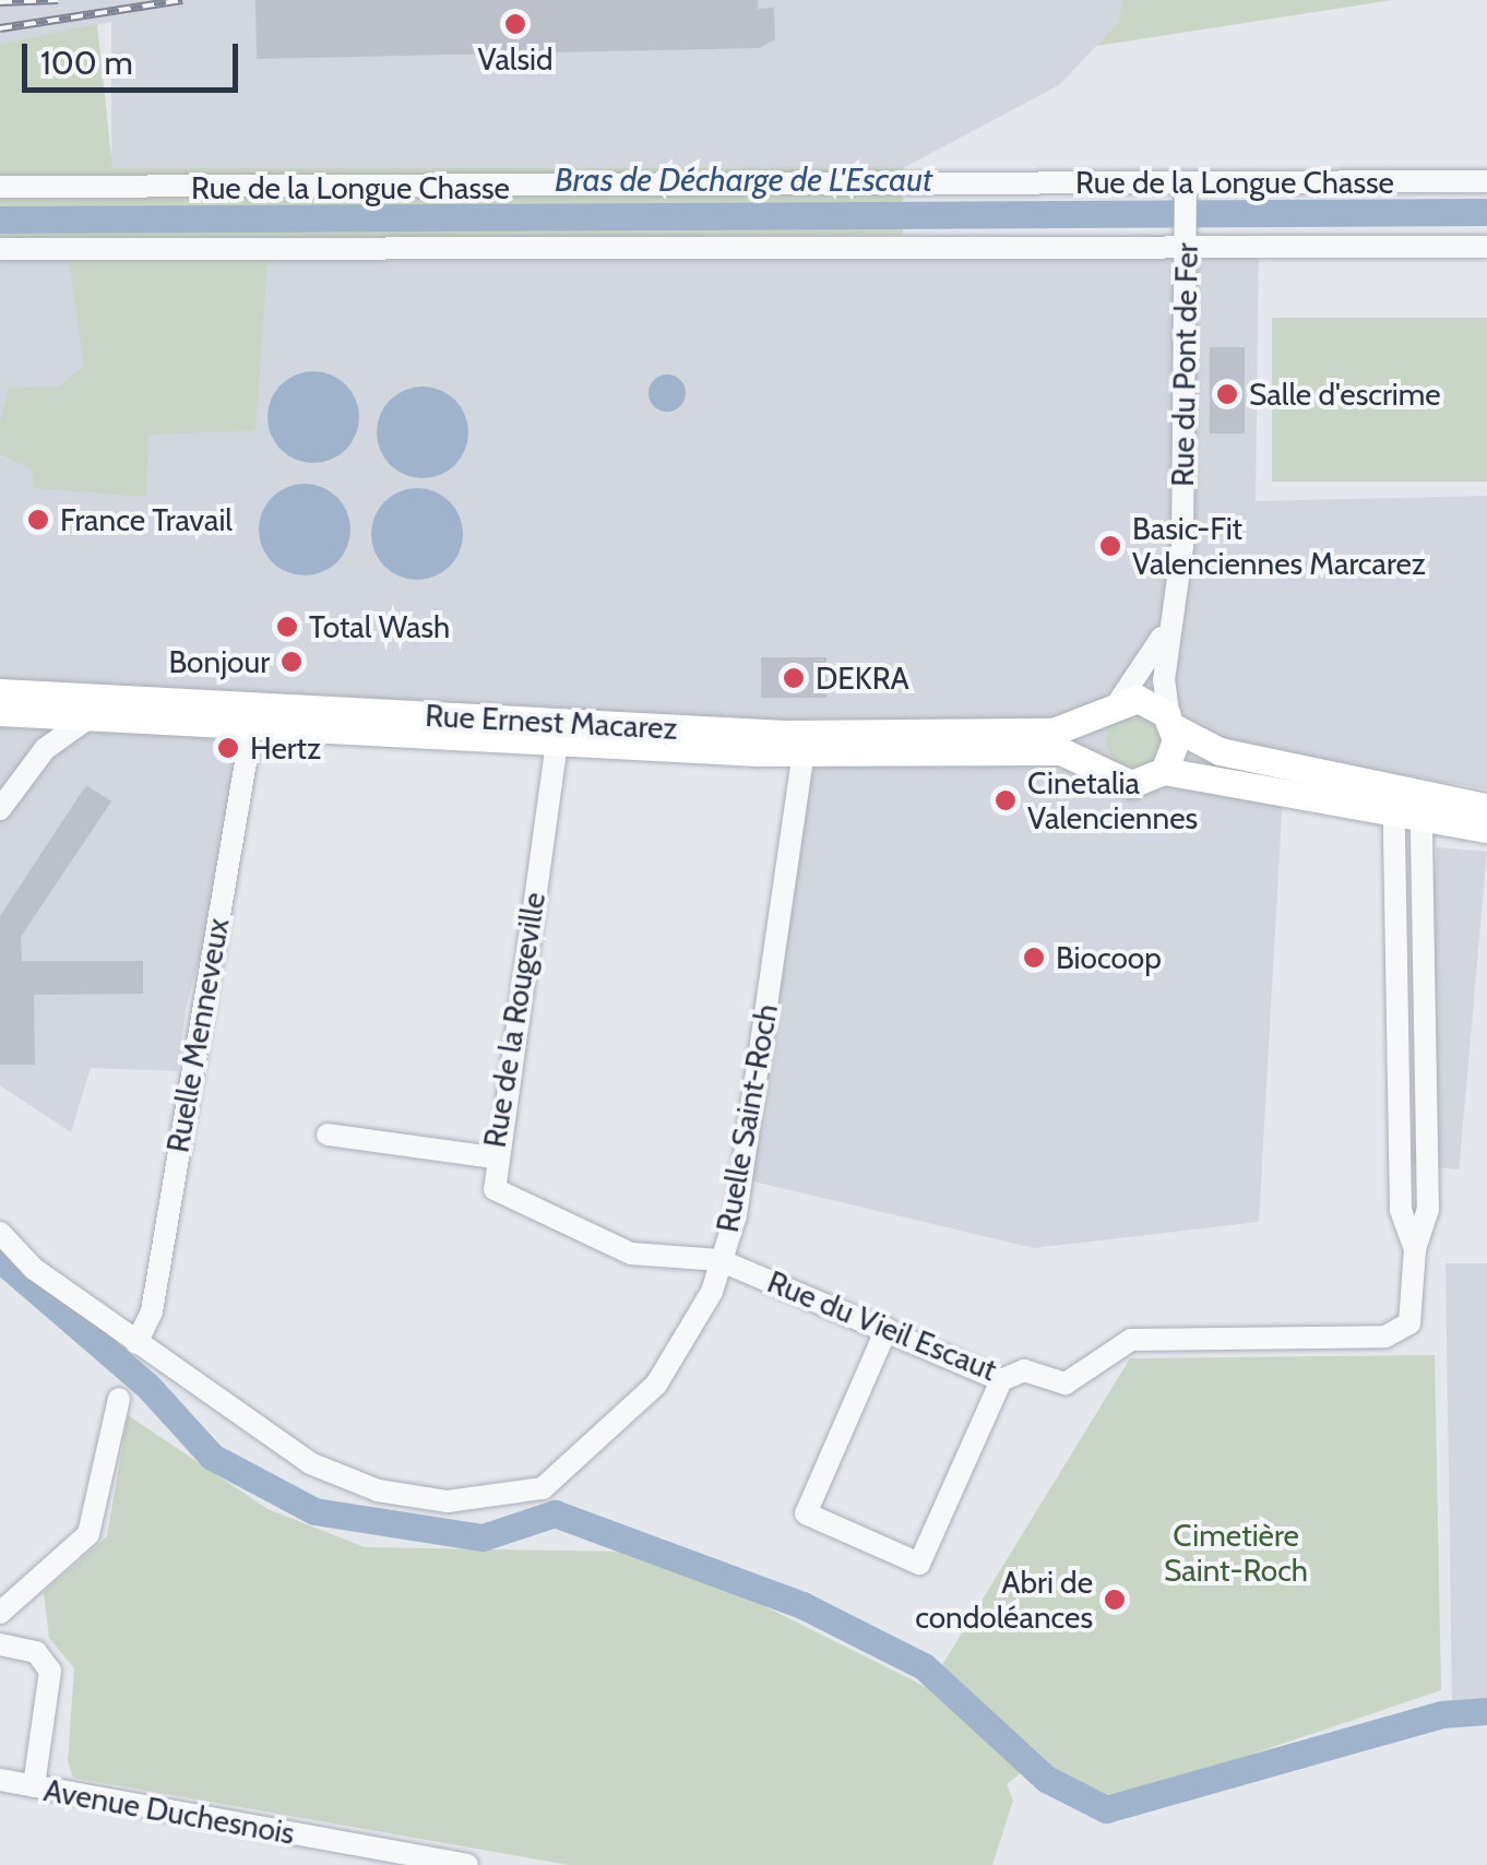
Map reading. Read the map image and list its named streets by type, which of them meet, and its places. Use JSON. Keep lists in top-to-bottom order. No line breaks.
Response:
{"streets":{"main road":["Rue Ernest Macarez"],"street":["Rue de la Longue Chasse","Rue du Pont de Fer","Rue de la Rougeville","Ruelle Menneveux","Ruelle Saint-Roch","Rue du Vieil Escaut","Avenue Duchesnois"]},"crossings":[["Rue de la Longue Chasse","Rue du Pont de Fer"],["Rue du Pont de Fer","Rue Ernest Macarez"],["Rue Ernest Macarez","Rue de la Rougeville"],["Rue Ernest Macarez","Ruelle Menneveux"],["Rue Ernest Macarez","Ruelle Saint-Roch"],["Rue Ernest Macarez","Rue du Vieil Escaut"],["Rue de la Rougeville","Ruelle Saint-Roch"],["Rue de la Rougeville","Rue du Vieil Escaut"],["Ruelle Menneveux","Ruelle Saint-Roch"],["Ruelle Saint-Roch","Rue du Vieil Escaut"]],"water":["Bras de Décharge de L'Escaut"],"parks":["Cimetière Saint-Roch"],"places":["Valsid","Salle d'escrime","France Travail","Basic-Fit Valenciennes Marcarez","Total Wash","Bonjour","DEKRA","Hertz","Cinetalia Valenciennes","Biocoop","Abri de condoléances"],"scale_bar":"100 m"}
